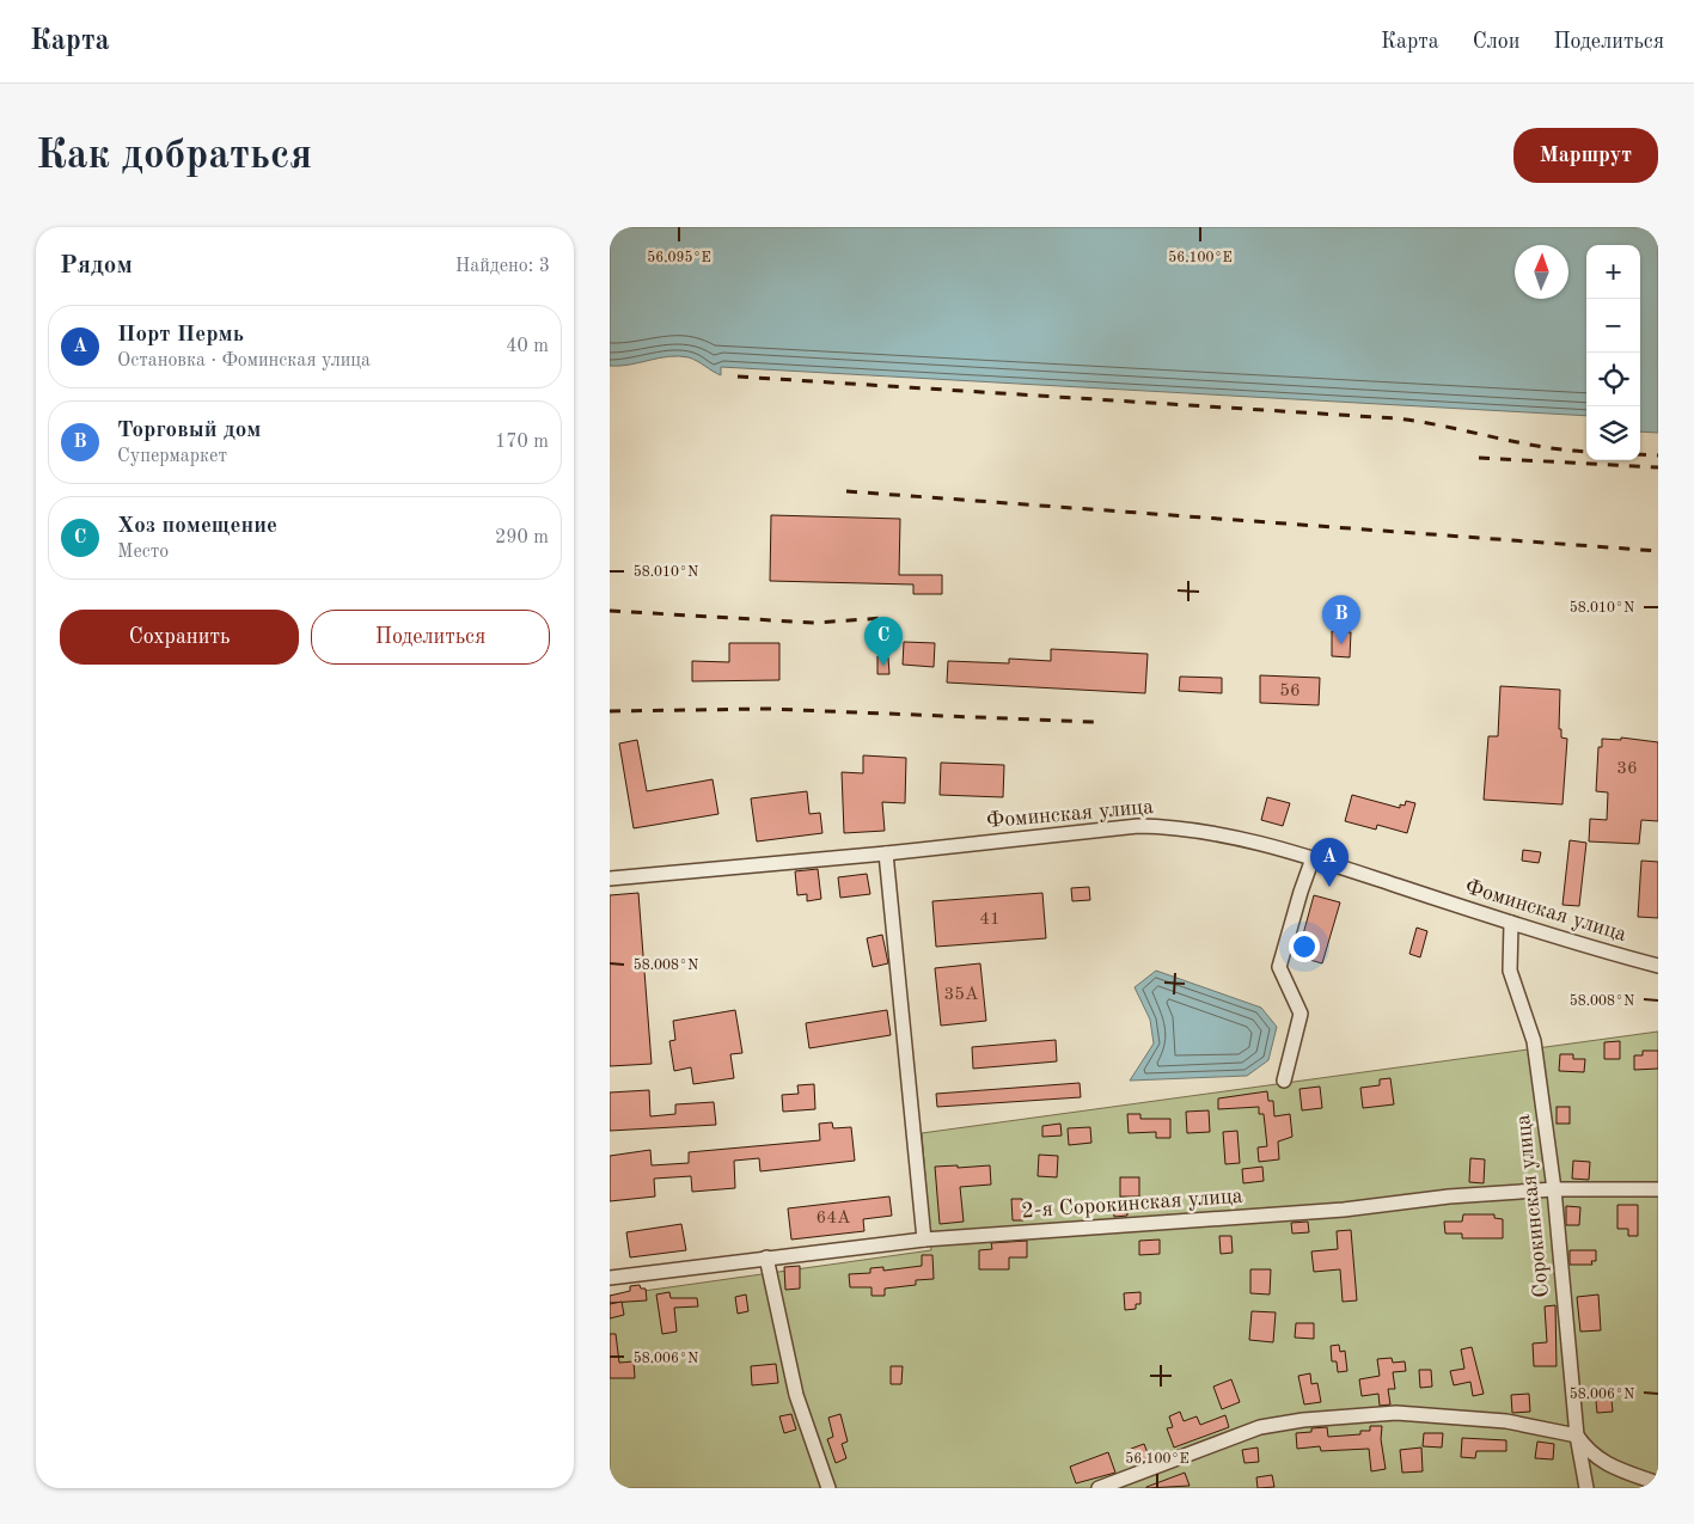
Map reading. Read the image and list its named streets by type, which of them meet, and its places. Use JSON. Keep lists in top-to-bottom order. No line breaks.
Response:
{"streets":{"street":["Фоминская улица","2-я Сорокинская улица","Сорокинская улица"]},"crossings":[["Фоминская улица","Сорокинская улица"],["2-я Сорокинская улица","Сорокинская улица"]],"house_numbers":["56","36","41","35А","64А"],"north":"top","page":{"header":"Карта","nav":["Карта","Слои","Поделиться"],"buttons":["Маршрут",["Сохранить","Поделиться"]],"title":"Как добраться","heading":["Рядом","Найдено: 3"],"map_buttons":["+","−"],"list":[{"mark":"A","name":"Порт Пермь","note":"Остановка · Фоминская улица","value":"40 m"},{"mark":"B","name":"Торговый дом","note":"Супермаркет","value":"170 m"},{"mark":"C","name":"Хоз помещение","note":"Место","value":"290 m"}],"pins":["B","C","A"]},"coordinates":["56.095°E","56.100°E","58.010°N","58.008°N","58.006°N"]}
